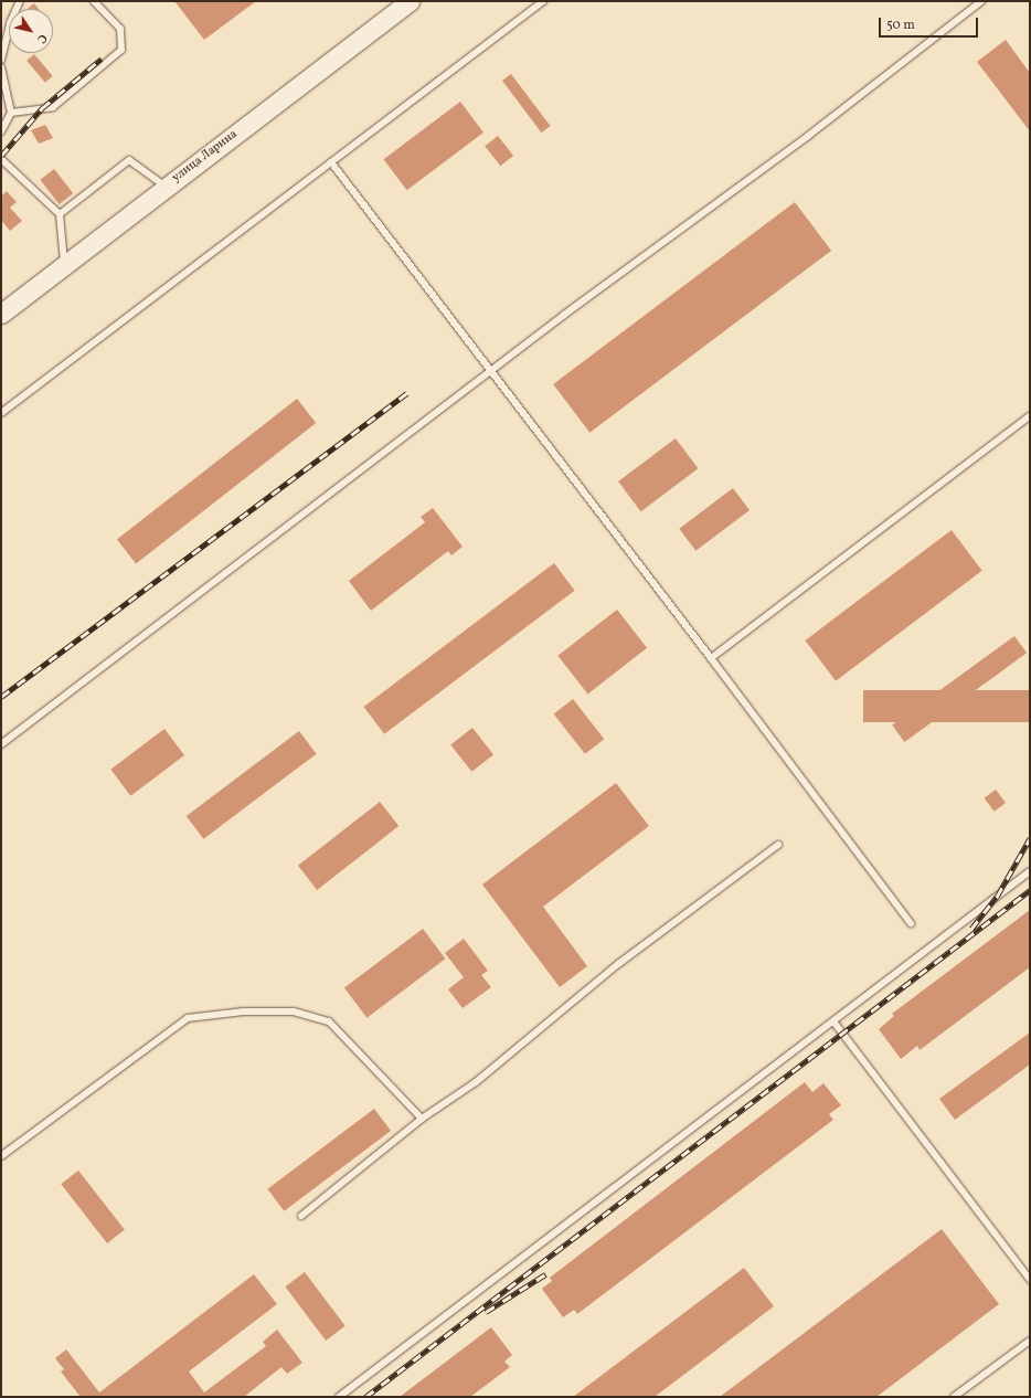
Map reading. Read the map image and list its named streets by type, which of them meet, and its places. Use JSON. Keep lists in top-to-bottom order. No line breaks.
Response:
{"streets":{"street":["улица Ларина"]},"scale_bar":"50 m","north":"bottom right"}
